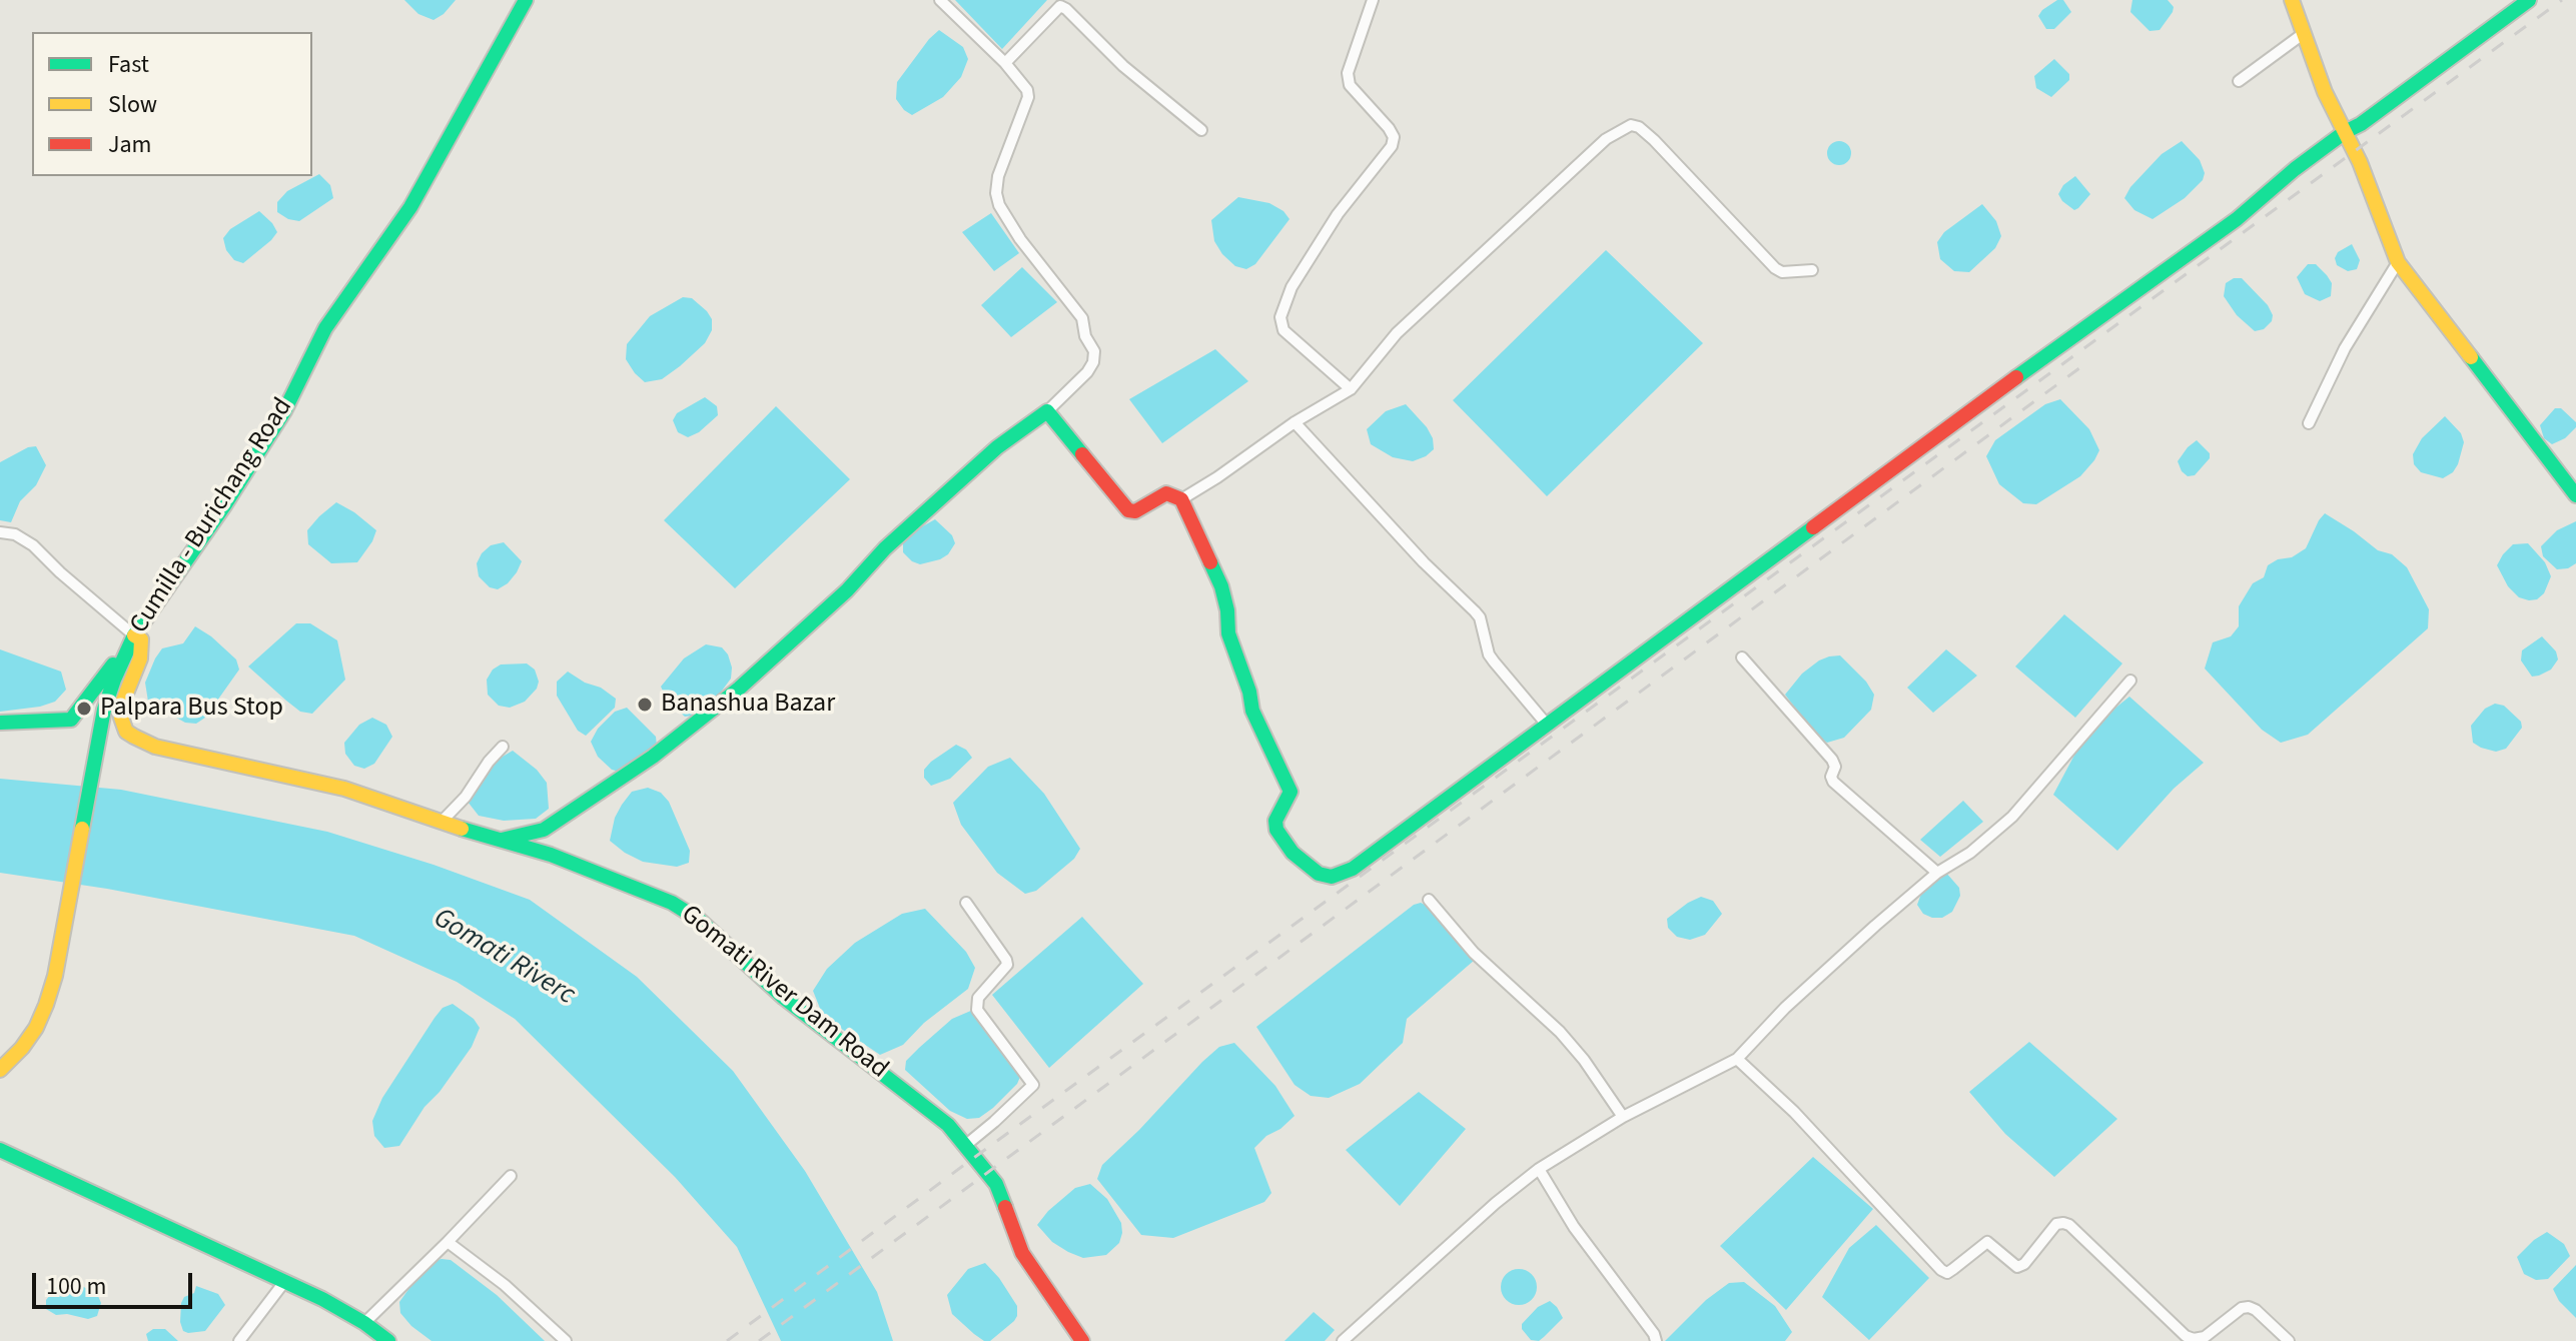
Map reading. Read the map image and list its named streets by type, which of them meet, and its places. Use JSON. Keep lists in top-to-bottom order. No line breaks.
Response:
{"streets":{"street":["Cumilla - Burichang Road","Gomati River Dam Road"]},"crossings":[["Cumilla - Burichang Road","Gomati River Dam Road"]],"water":["Gomati Riverc"],"places":["Banashua Bazar","Palpara Bus Stop"],"legend":["Fast","Slow","Jam"],"scale_bar":"100 m"}
